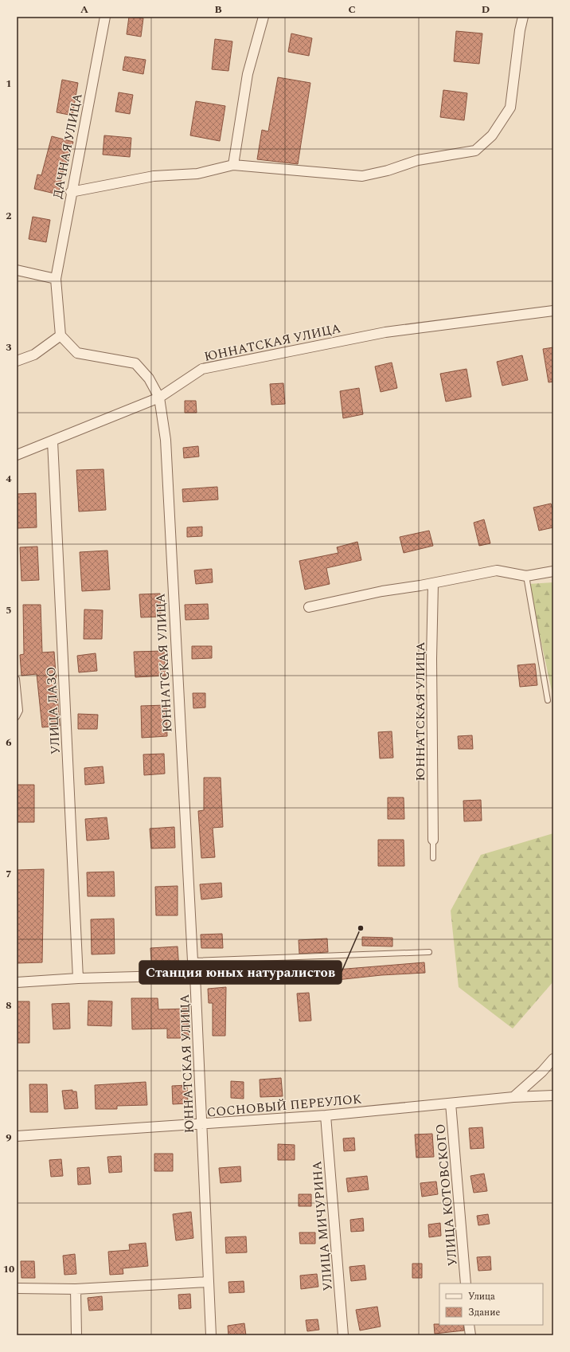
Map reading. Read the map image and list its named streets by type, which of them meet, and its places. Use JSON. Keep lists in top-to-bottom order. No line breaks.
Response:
{"streets":{"street":["ДАЧНАЯ УЛИЦА","ЮННАТСКАЯ УЛИЦА","УЛИЦА ЛАЗО","СОСНОВЫЙ ПЕРЕУЛОК","УЛИЦА КОТОВСКОГО","УЛИЦА МИЧУРИНА"]},"crossings":[["ЮННАТСКАЯ УЛИЦА","СОСНОВЫЙ ПЕРЕУЛОК"],["СОСНОВЫЙ ПЕРЕУЛОК","УЛИЦА КОТОВСКОГО"],["СОСНОВЫЙ ПЕРЕУЛОК","УЛИЦА МИЧУРИНА"]],"places":["Станция юных натуралистов"],"legend":["Улица","Здание"],"grid":{"columns":["A","B","C","D"],"rows":["1","2","3","4","5","6","7","8","9","10"]}}
